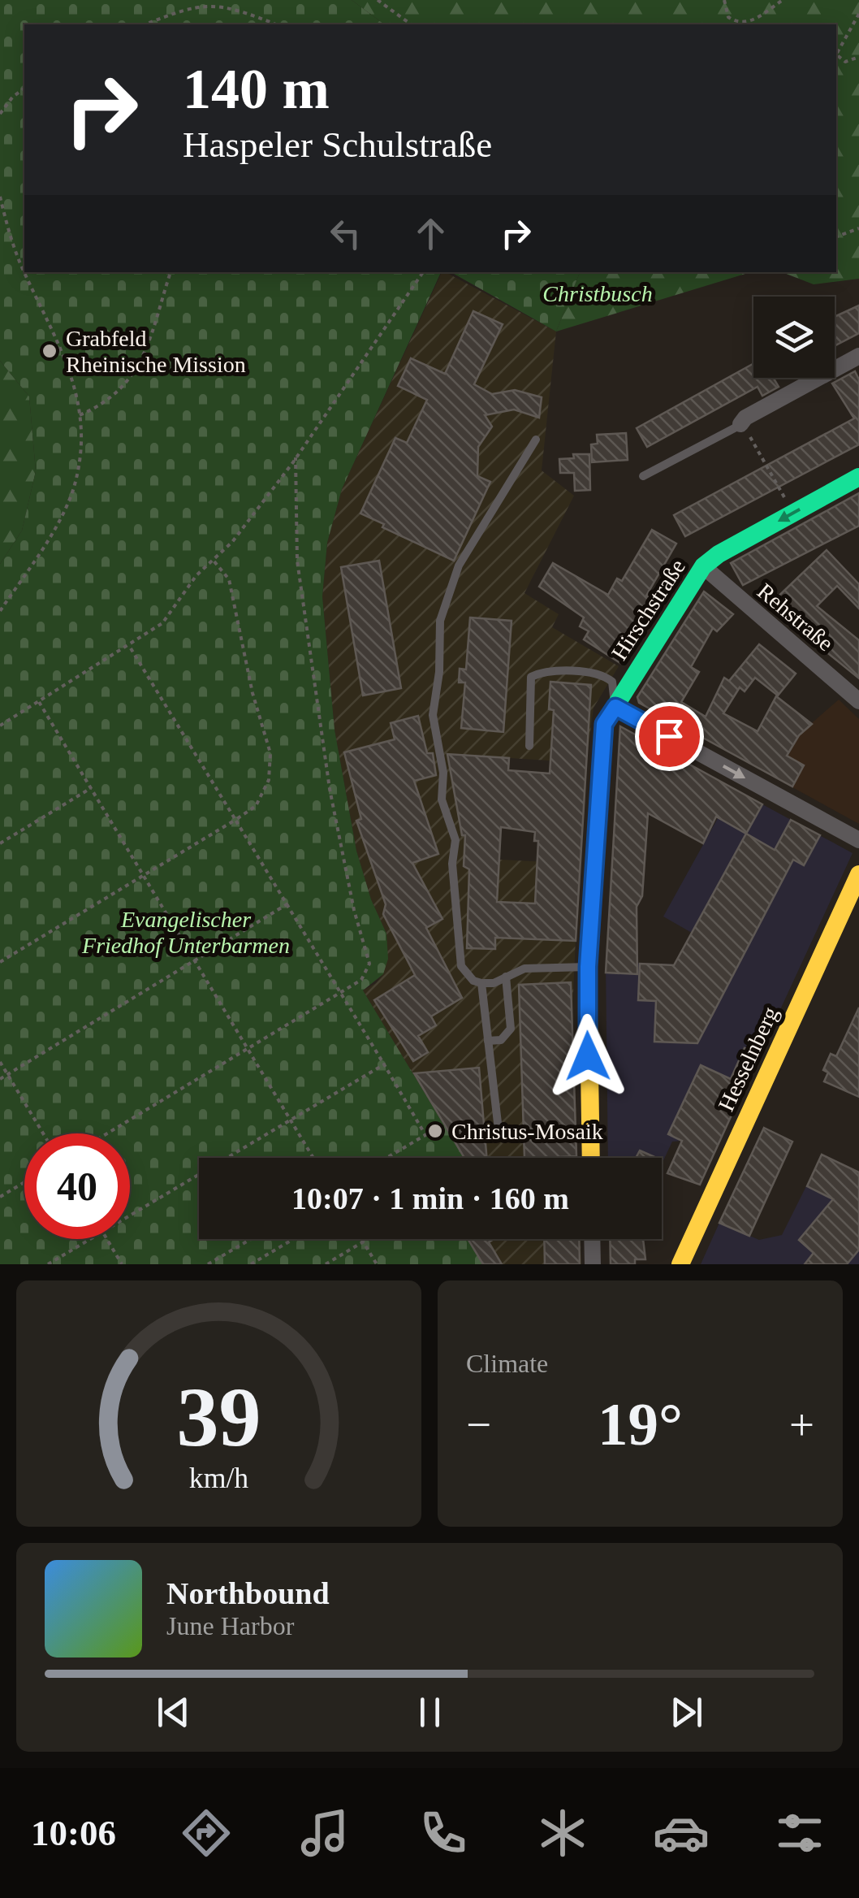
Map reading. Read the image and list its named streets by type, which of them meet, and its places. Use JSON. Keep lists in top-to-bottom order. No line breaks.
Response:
{"streets":{"street":["Hirschstraße","Rehstraße","Hesselnberg"]},"crossings":[["Hirschstraße","Rehstraße"]],"parks":["Christbusch","Evangelischer Friedhof Unterbarmen"],"places":["Grabfeld Rheinische Mission","Christus-Mosaik"],"page":{"turn":["140 m","Haspeler Schulstraße"],"limit":"40","trip":"10:07 · 1 min · 160 m","tile":"Climate","heat":["−","19°","+"],"song":["Northbound","June Harbor"],"tabs":"10:06","gauge":["39","km/h"]}}
